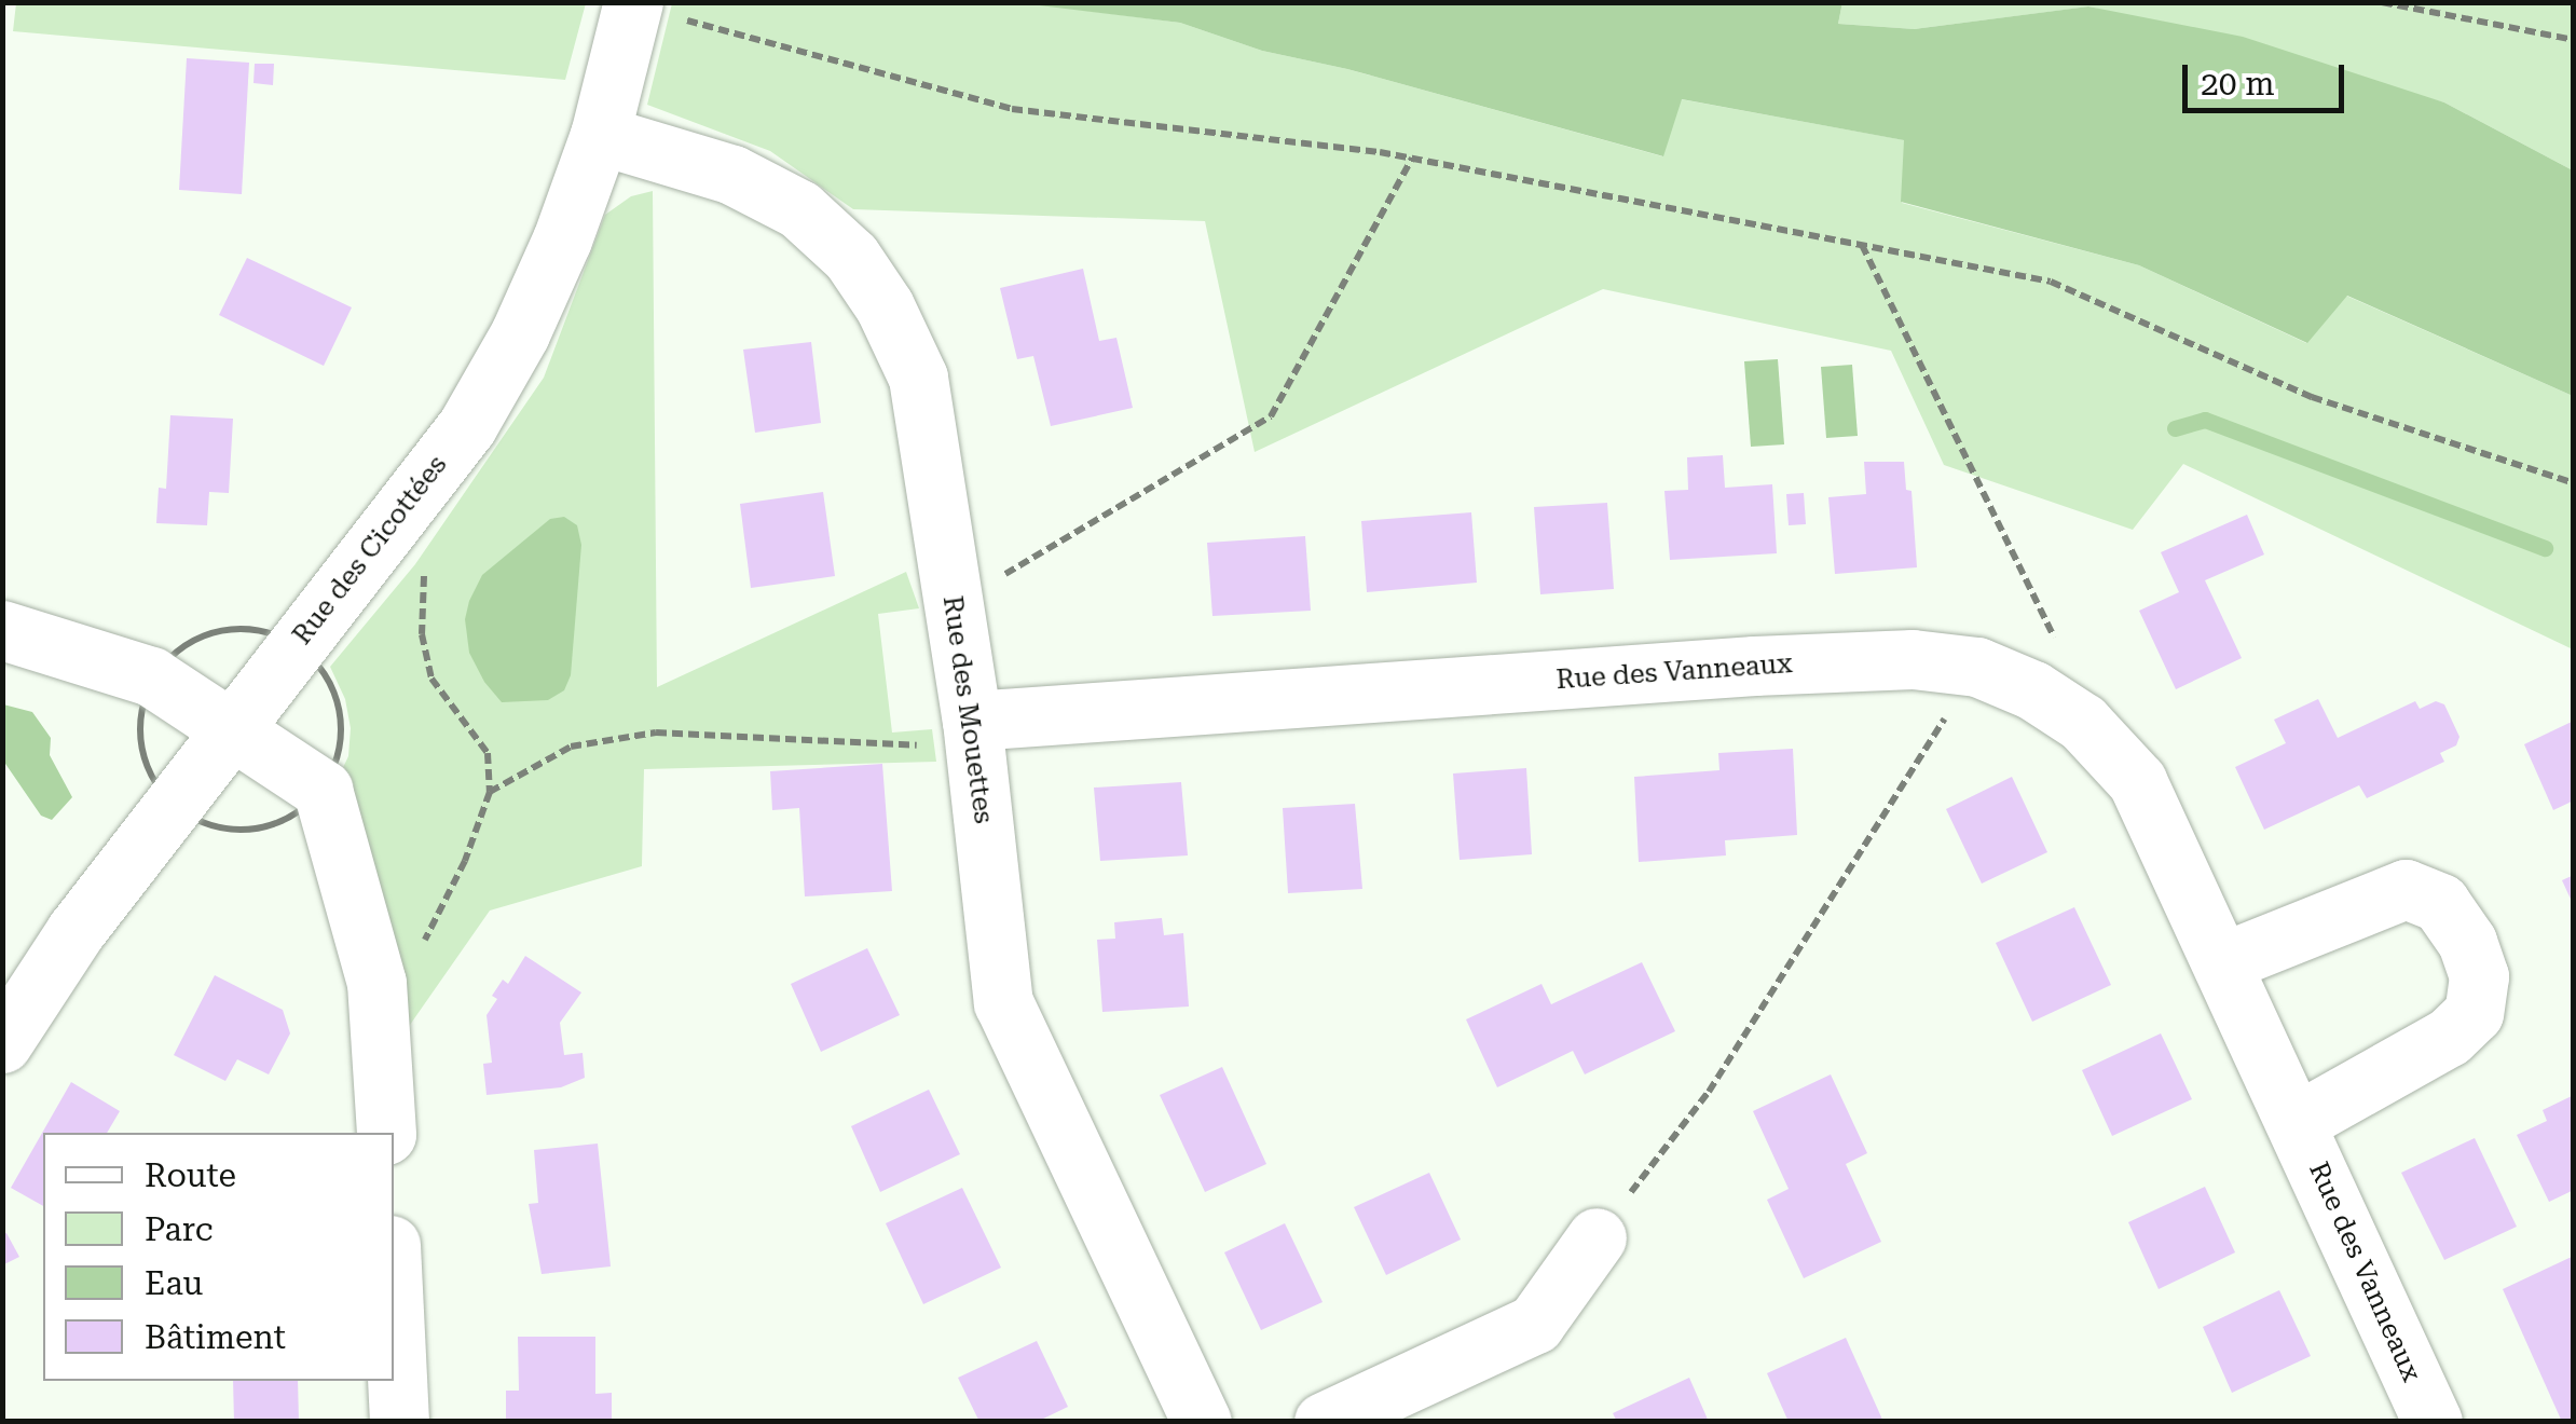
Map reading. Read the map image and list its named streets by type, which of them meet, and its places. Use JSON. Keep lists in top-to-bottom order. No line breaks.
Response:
{"streets":{"street":["Rue des Cicottées","Rue des Vanneaux","Rue des Mouettes"]},"crossings":[["Rue des Cicottées","Rue des Mouettes"],["Rue des Vanneaux","Rue des Mouettes"]],"legend":["Route","Parc","Eau","Bâtiment"],"scale_bar":"20 m"}
